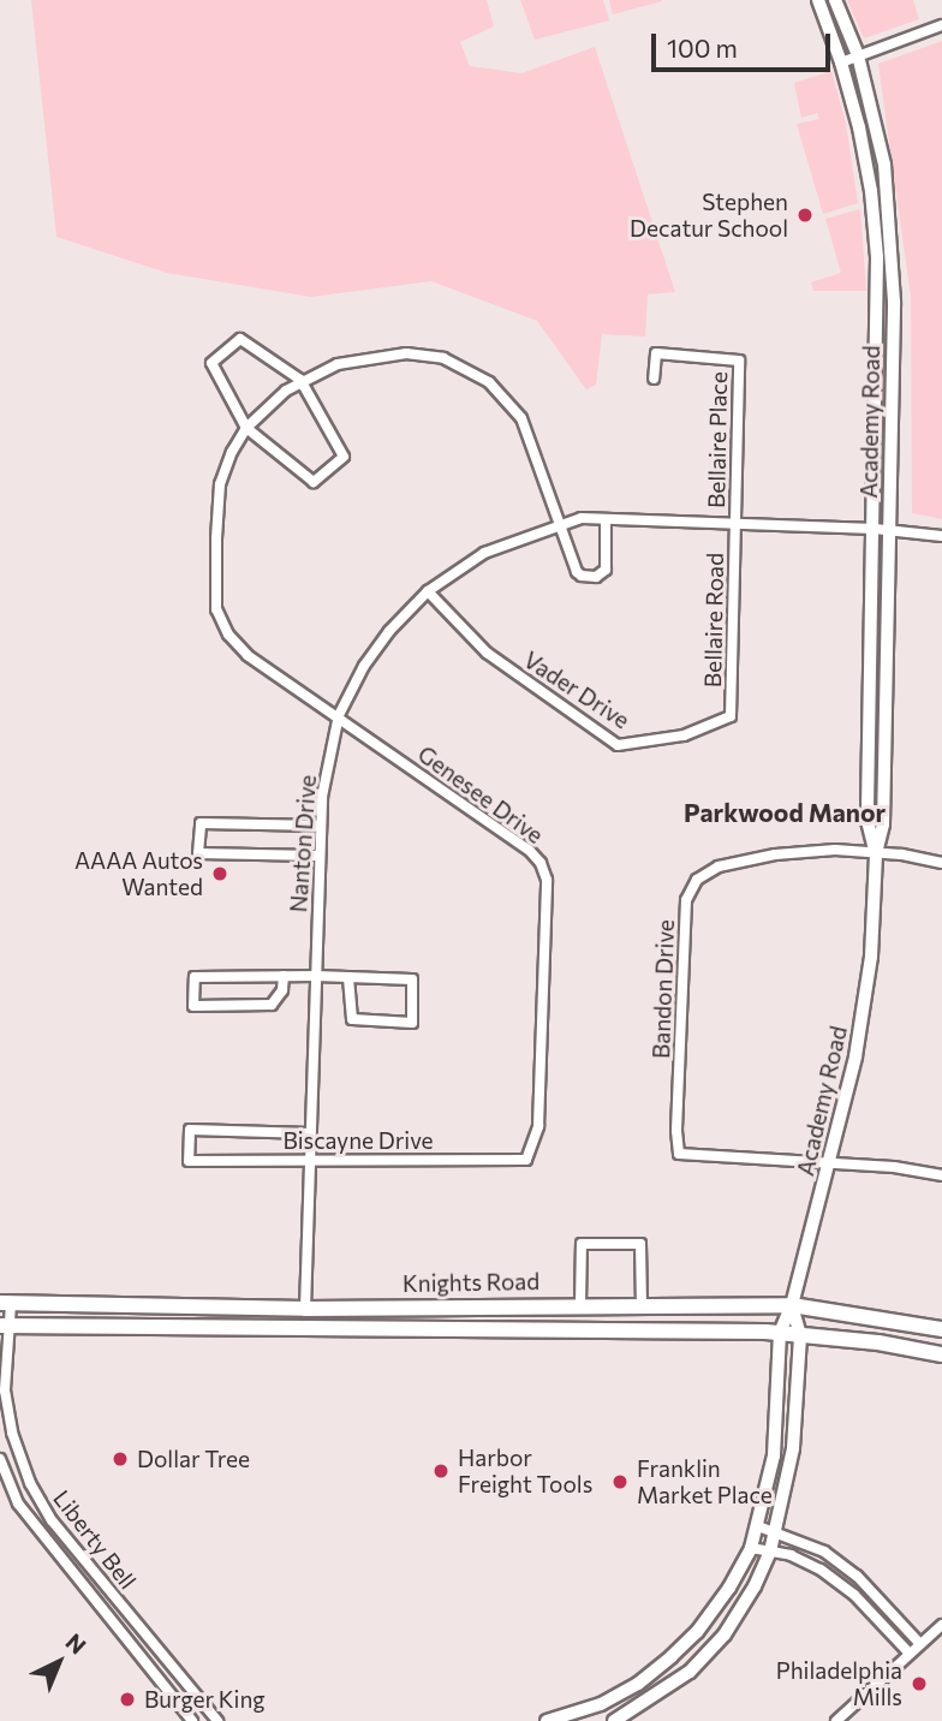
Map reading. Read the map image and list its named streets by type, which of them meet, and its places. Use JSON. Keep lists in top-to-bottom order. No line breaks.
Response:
{"streets":{"main road":["Academy Road","Knights Road"],"street":["Bellaire Place","Bellaire Road","Vader Drive","Genesee Drive","Nanton Drive","Bandon Drive","Biscayne Drive","Liberty Bell"]},"crossings":[["Academy Road","Nanton Drive"],["Academy Road","Bandon Drive"],["Academy Road","Knights Road"],["Bellaire Place","Bellaire Road"],["Bellaire Place","Nanton Drive"],["Bellaire Road","Vader Drive"],["Bellaire Road","Nanton Drive"],["Vader Drive","Nanton Drive"],["Genesee Drive","Nanton Drive"],["Genesee Drive","Biscayne Drive"],["Nanton Drive","Biscayne Drive"],["Nanton Drive","Knights Road"],["Knights Road","Liberty Bell"]],"districts":["Parkwood Manor"],"places":["Stephen Decatur School","AAAA Autos Wanted","Dollar Tree","Harbor Freight Tools","Franklin Market Place","Philadelphia Mills","Burger King"],"scale_bar":"100 m","north":"top right"}
